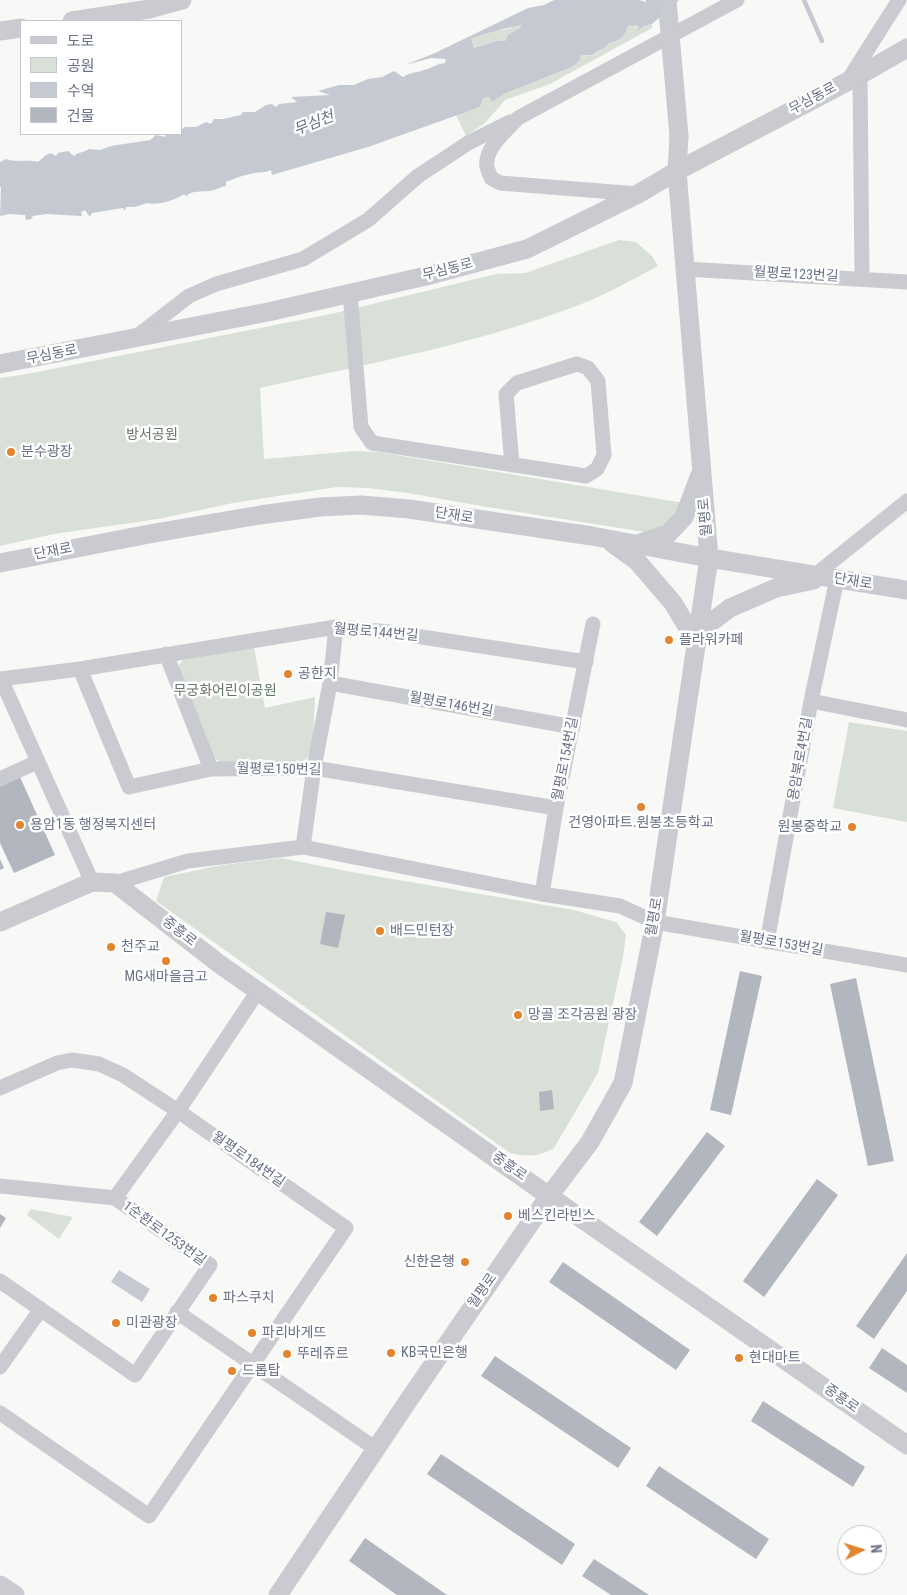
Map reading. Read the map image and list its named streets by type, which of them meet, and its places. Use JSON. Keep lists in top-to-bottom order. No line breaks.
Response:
{"streets":{"street":["무심동로","월평로123번길","단재로","월평로","월평로144번길","월평로146번길","월평로154번길","용암북로4번길","월평로150번길","중흥로","월평로153번길","월평로184번길","1순환로1253번길"]},"crossings":[["무심동로","월평로"],["월평로123번길","월평로"],["단재로","월평로"],["월평로","중흥로"],["월평로","월평로153번길"],["월평로144번길","월평로154번길"],["월평로144번길","월평로150번길"],["월평로146번길","월평로154번길"],["월평로154번길","월평로150번길"],["월평로154번길","월평로153번길"],["용암북로4번길","월평로153번길"],["중흥로","월평로153번길"],["중흥로","1순환로1253번길"],["월평로184번길","1순환로1253번길"]],"water":["무심천"],"parks":["방서공원","무궁화어린이공원"],"places":["분수광장","플라워카페","공한지","건영아파트.원봉초등학교","용암1동 행정복지센터","원봉중학교","배드민턴장","천주교","MG새마을금고","망골 조각공원 광장","베스킨라빈스","신한은행","파스쿠치","미관광장","파리바게뜨","KB국민은행","뚜레쥬르","현대마트","드롭탑"],"legend":["도로","공원","수역","건물"],"north":"right"}
